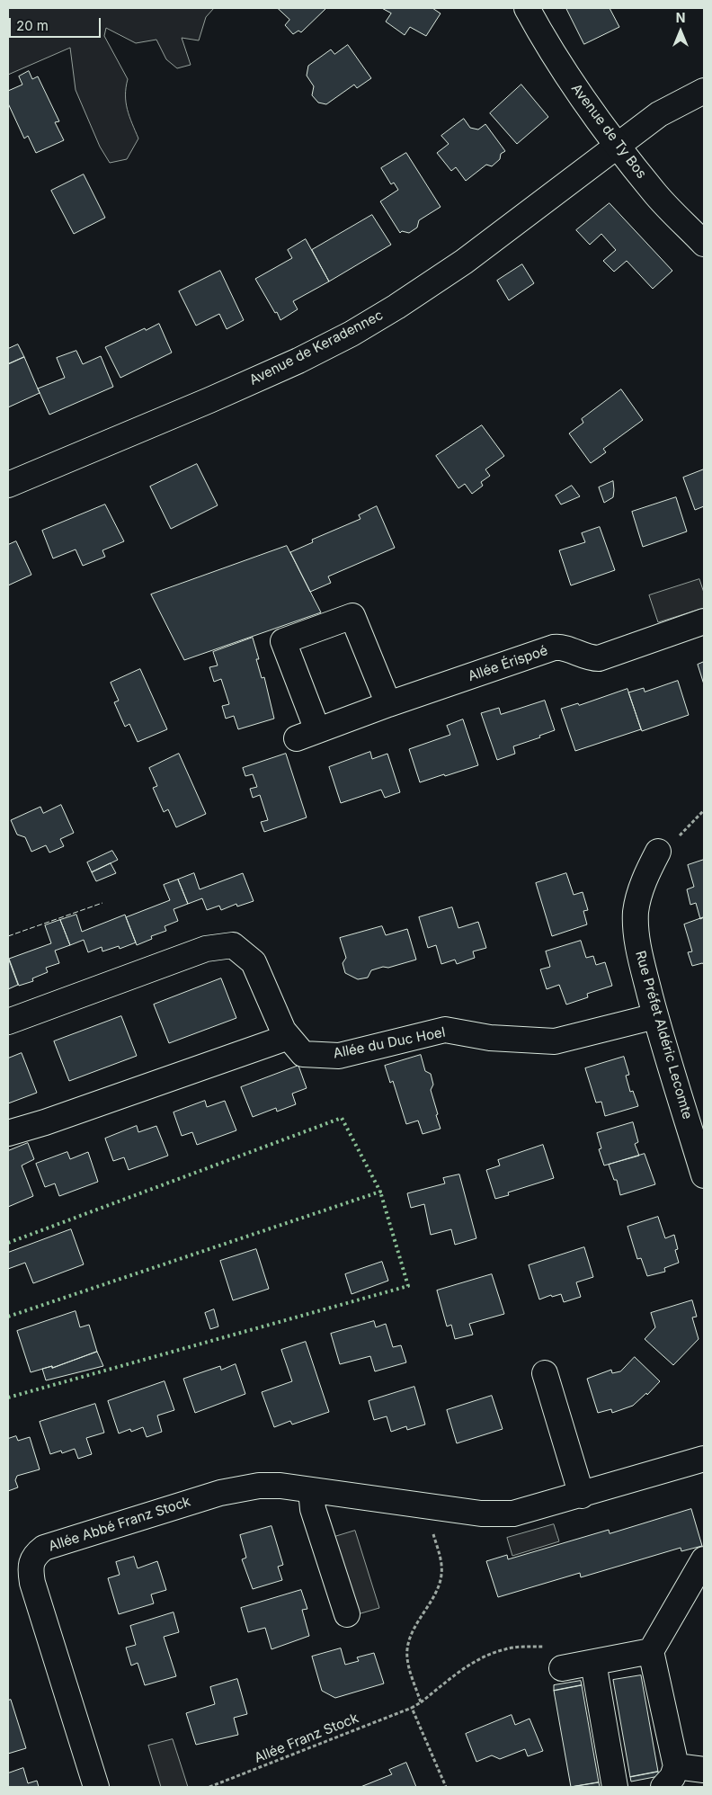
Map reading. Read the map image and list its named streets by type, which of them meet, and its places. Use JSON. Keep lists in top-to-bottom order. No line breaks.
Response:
{"streets":{"street":["Avenue de Ty Bos","Avenue de Keradennec","Allée Érispoé","Rue Préfet Aldéric Lecomte","Allée du Duc Hoel","Allée Abbé Franz Stock"],"path":["Allée Franz Stock"]},"crossings":[["Avenue de Ty Bos","Avenue de Keradennec"],["Rue Préfet Aldéric Lecomte","Allée du Duc Hoel"]],"scale_bar":"20 m","north":"top"}
